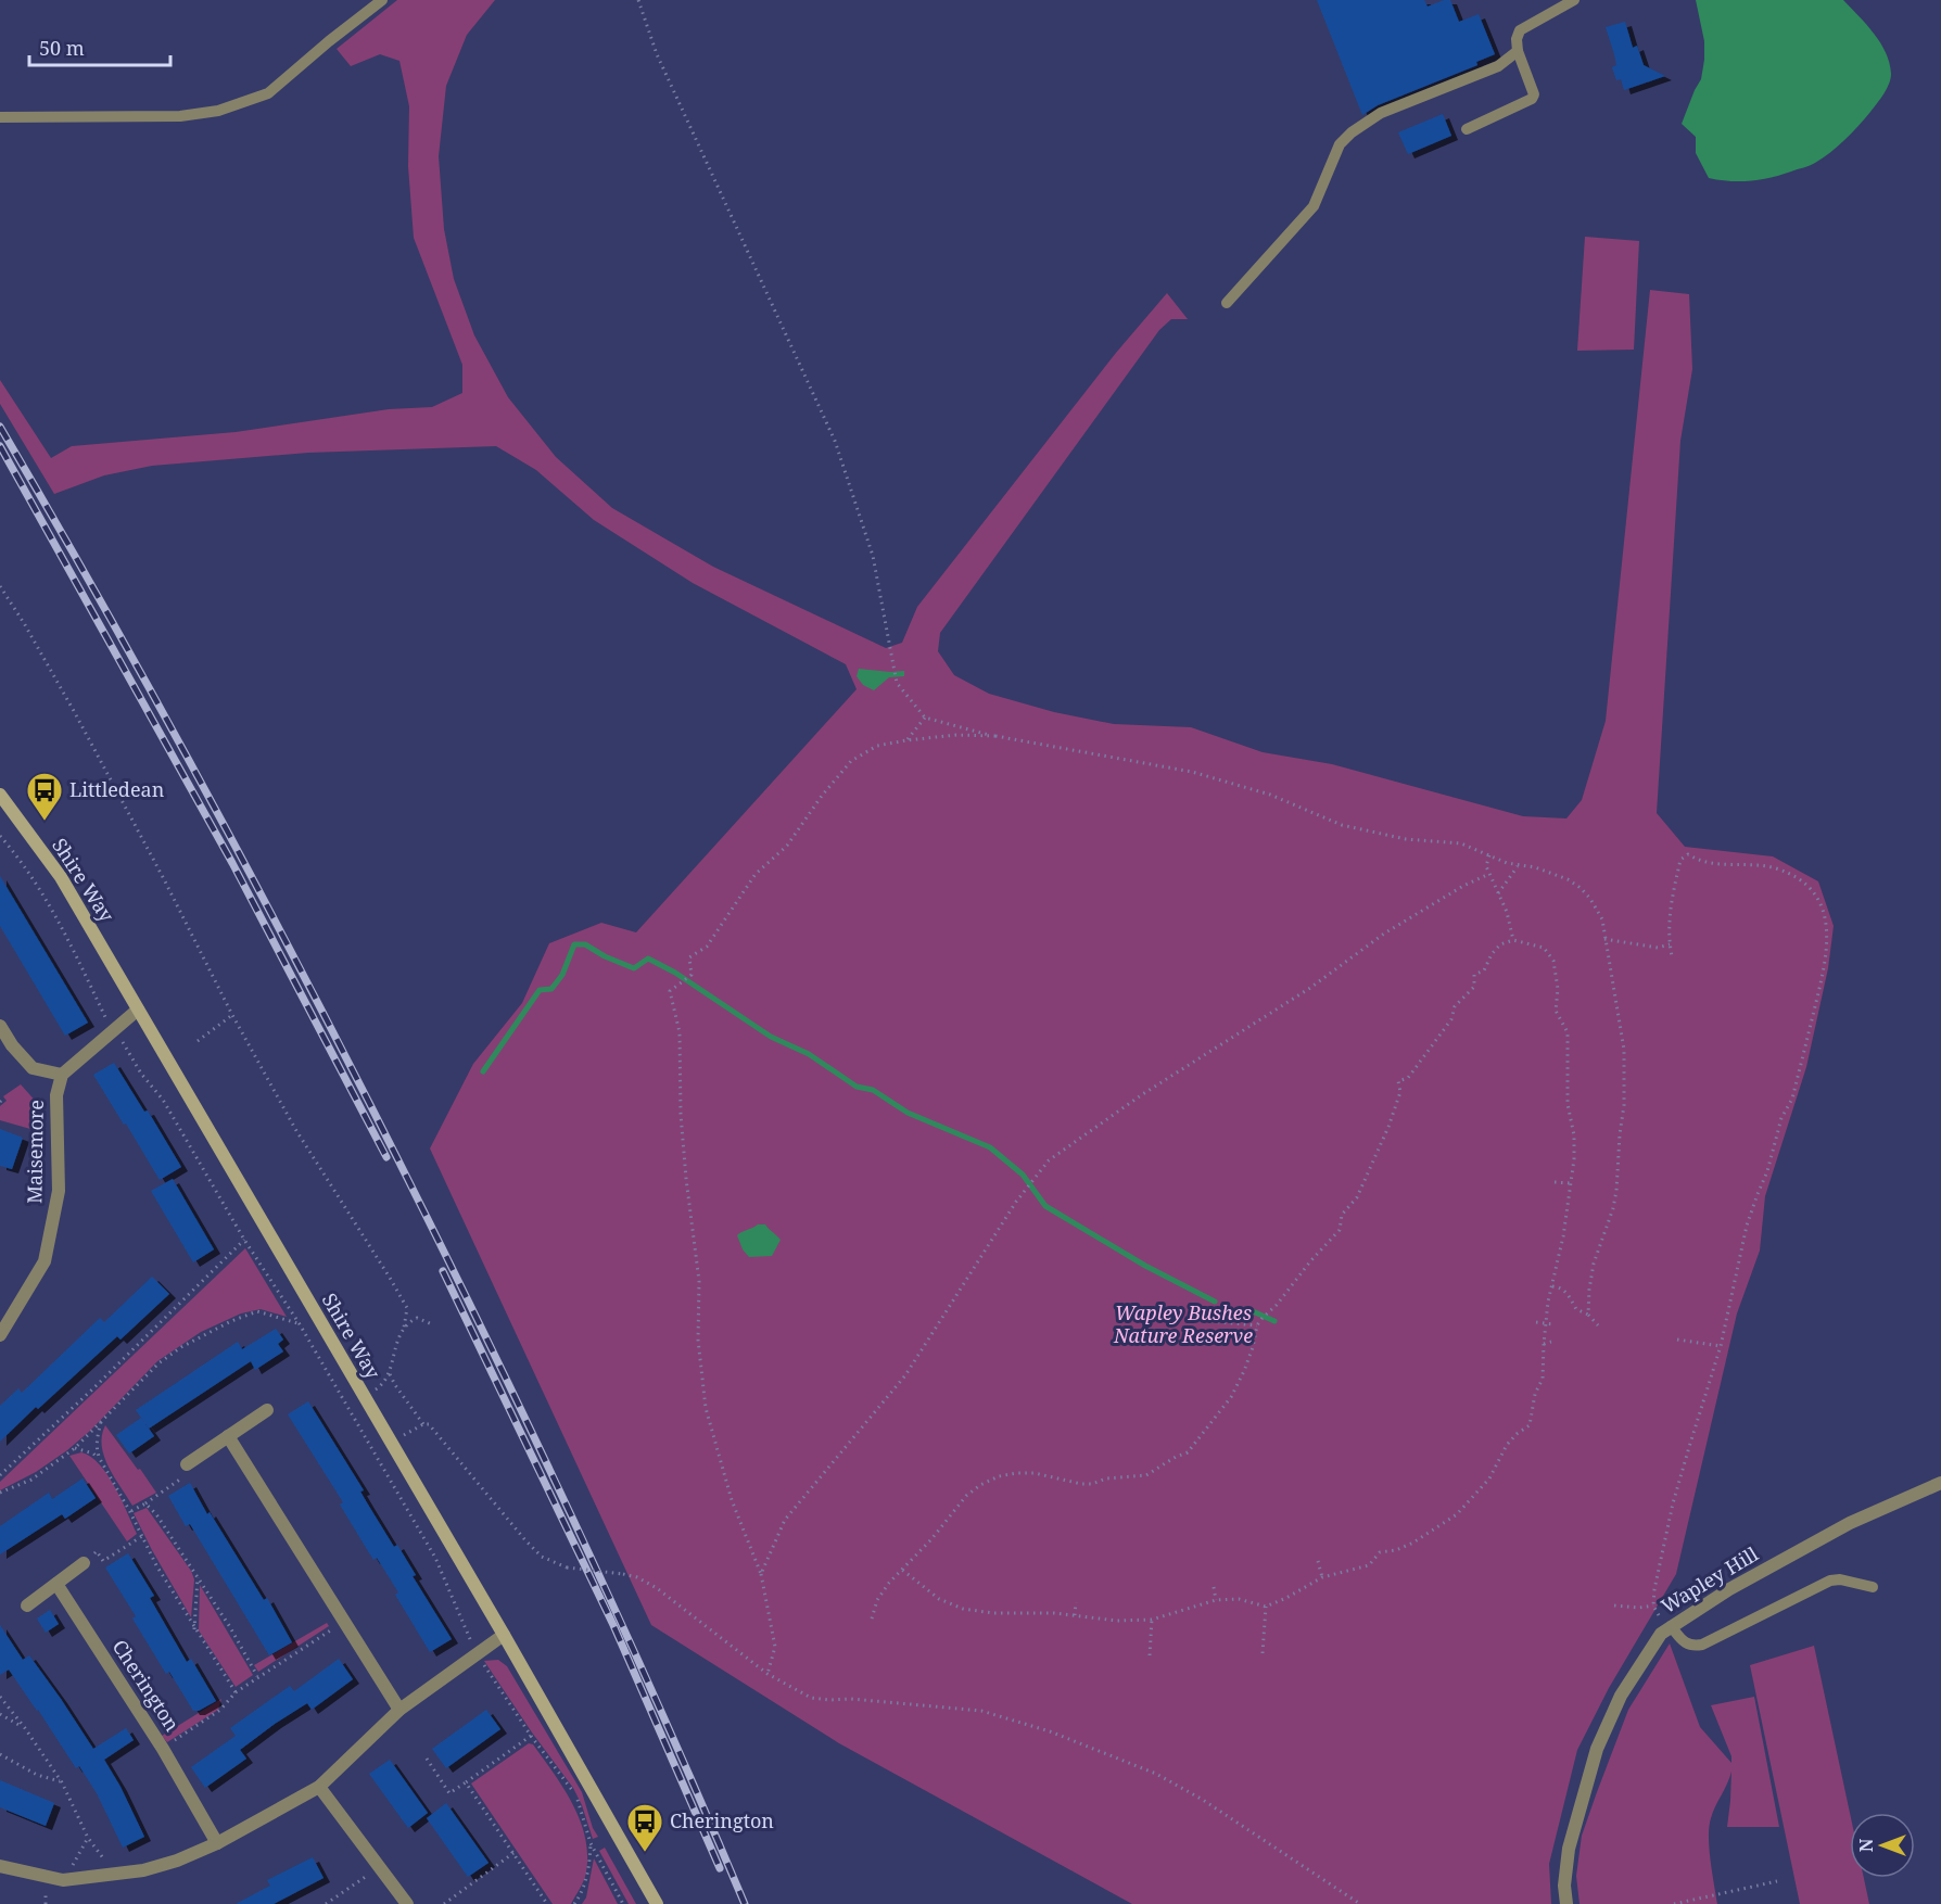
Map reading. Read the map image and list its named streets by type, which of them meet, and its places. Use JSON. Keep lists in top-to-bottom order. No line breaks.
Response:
{"streets":{"street":["Shire Way","Maisemore","Wapley Hill","Cherington"]},"crossings":[["Shire Way","Maisemore"]],"parks":["Wapley Bushes Nature Reserve"],"places":{"bus stop":["Littledean","Cherington"]},"scale_bar":"50 m","north":"left"}
